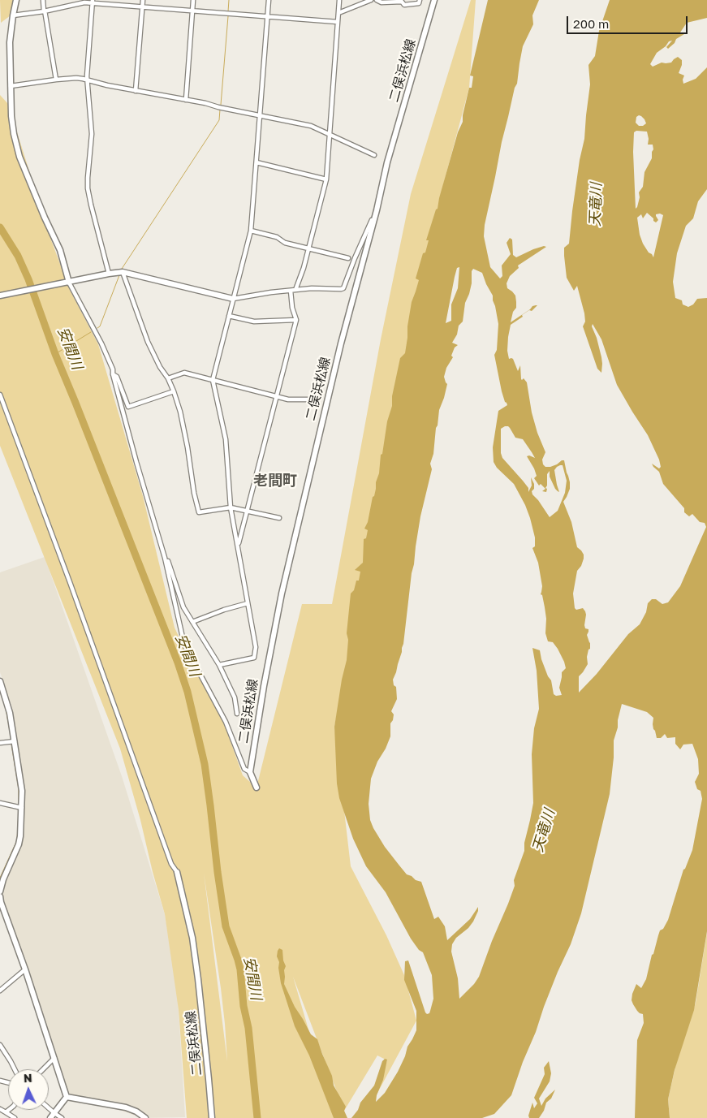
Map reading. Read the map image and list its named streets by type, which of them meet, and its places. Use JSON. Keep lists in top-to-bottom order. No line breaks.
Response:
{"streets":{"street":["二俣浜松線"]},"districts":["老間町"],"water":["天竜川","安間川"],"scale_bar":"200 m","north":"top"}
